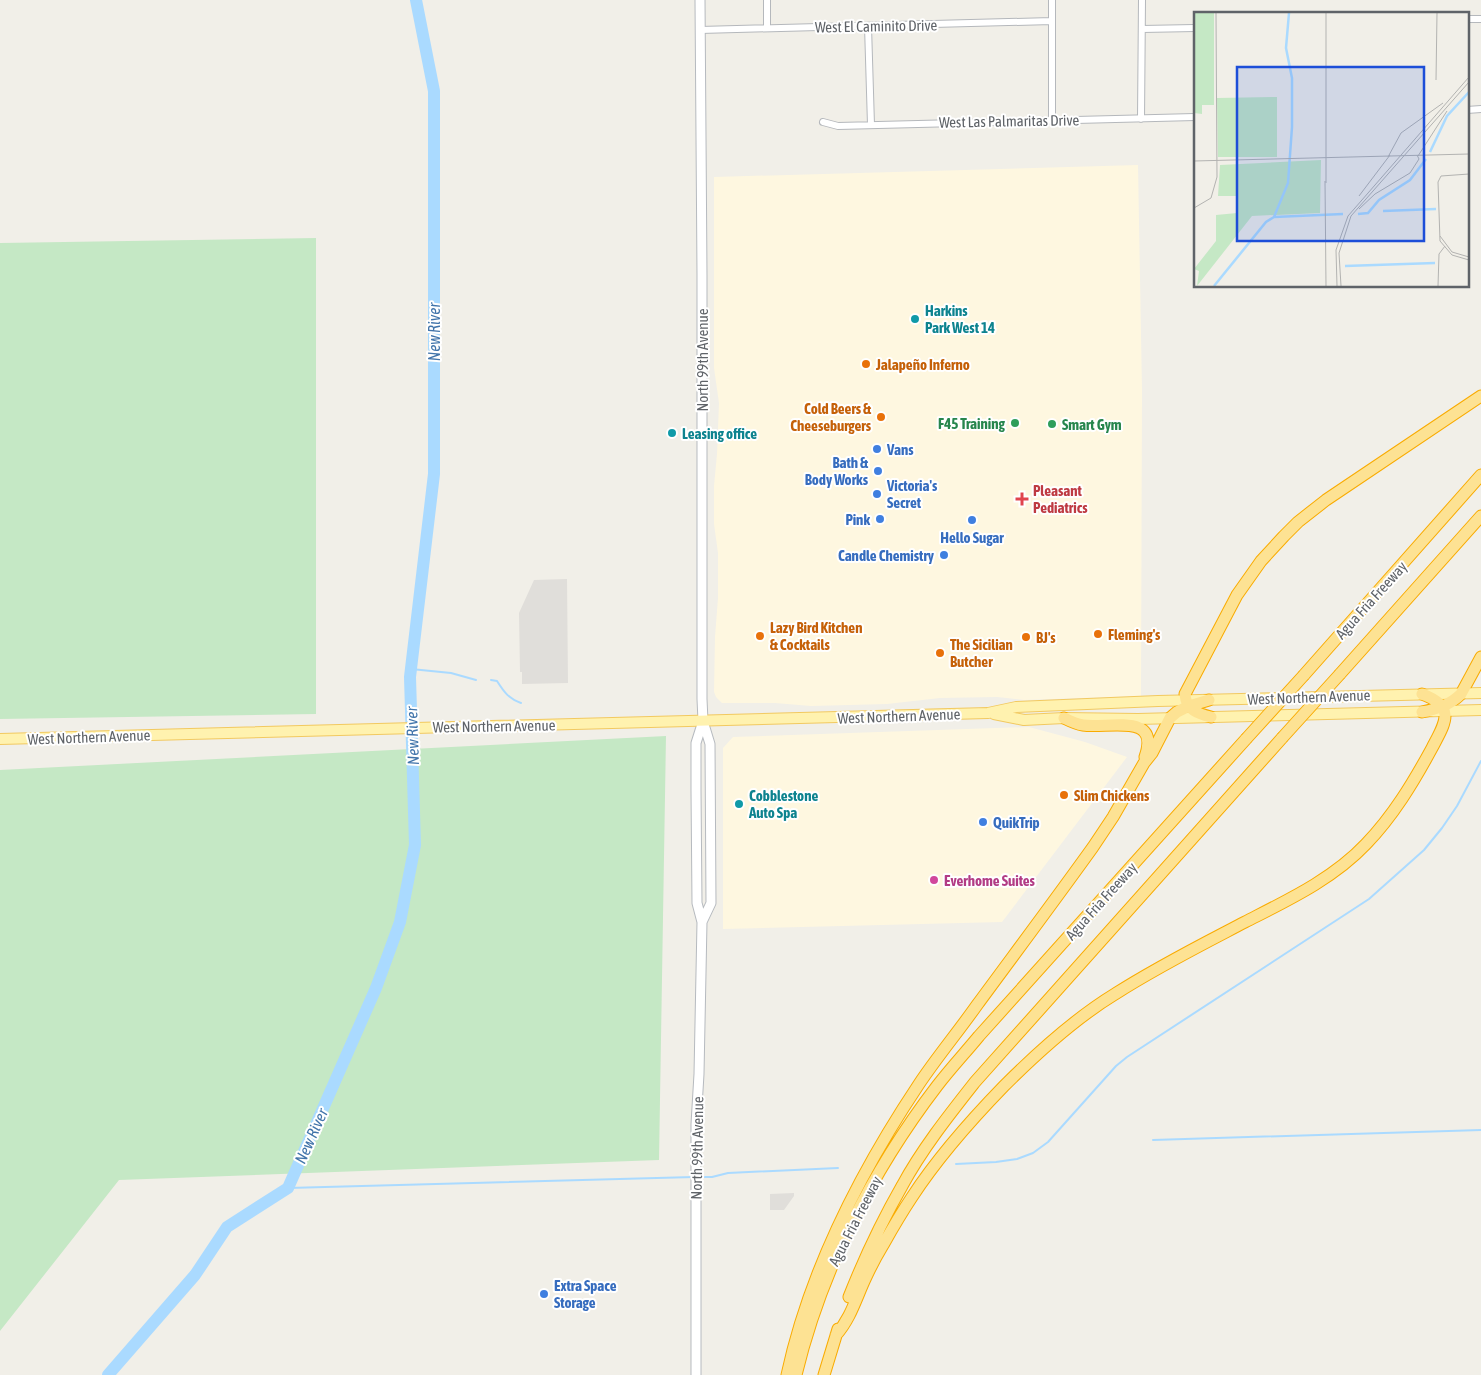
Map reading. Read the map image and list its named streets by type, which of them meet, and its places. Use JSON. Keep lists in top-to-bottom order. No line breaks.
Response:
{"streets":{"highway":["Agua Fria Freeway"],"main road":["North 99th Avenue","West Northern Avenue"],"street":["West El Caminito Drive","West Las Palmaritas Drive"]},"crossings":[["West El Caminito Drive","North 99th Avenue"],["North 99th Avenue","West Northern Avenue"]],"water":["New River"],"places":{"other":["Harkins Park West 14","Jalapeño Inferno","Cold Beers & Cheeseburgers","F45 Training","Smart Gym","Leasing office","Vans","Bath & Body Works","Victoria's Secret","Pink","Hello Sugar","Candle Chemistry","Fleming's","Lazy Bird Kitchen & Cocktails","BJ's","The Sicilian Butcher","Slim Chickens","Cobblestone Auto Spa","QuikTrip","Everhome Suites","Extra Space Storage"],"health":["Pleasant Pediatrics"]}}
